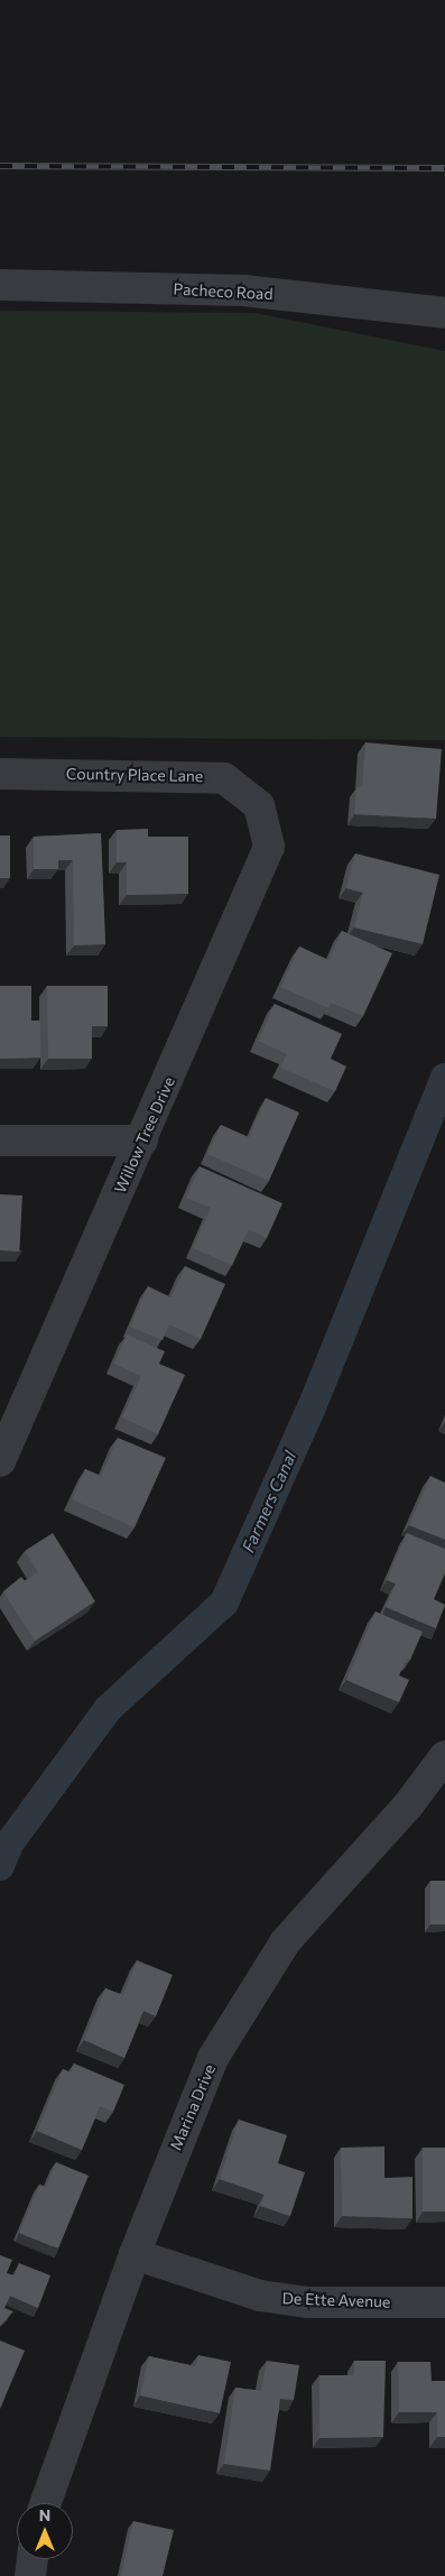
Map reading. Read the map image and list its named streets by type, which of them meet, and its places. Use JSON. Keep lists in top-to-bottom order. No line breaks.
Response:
{"streets":{"street":["Pacheco Road","Country Place Lane","Willow Tree Drive","Marina Drive","De Ette Avenue"]},"crossings":[["Country Place Lane","Willow Tree Drive"],["Marina Drive","De Ette Avenue"]],"water":["Farmers Canal"],"north":"top"}
